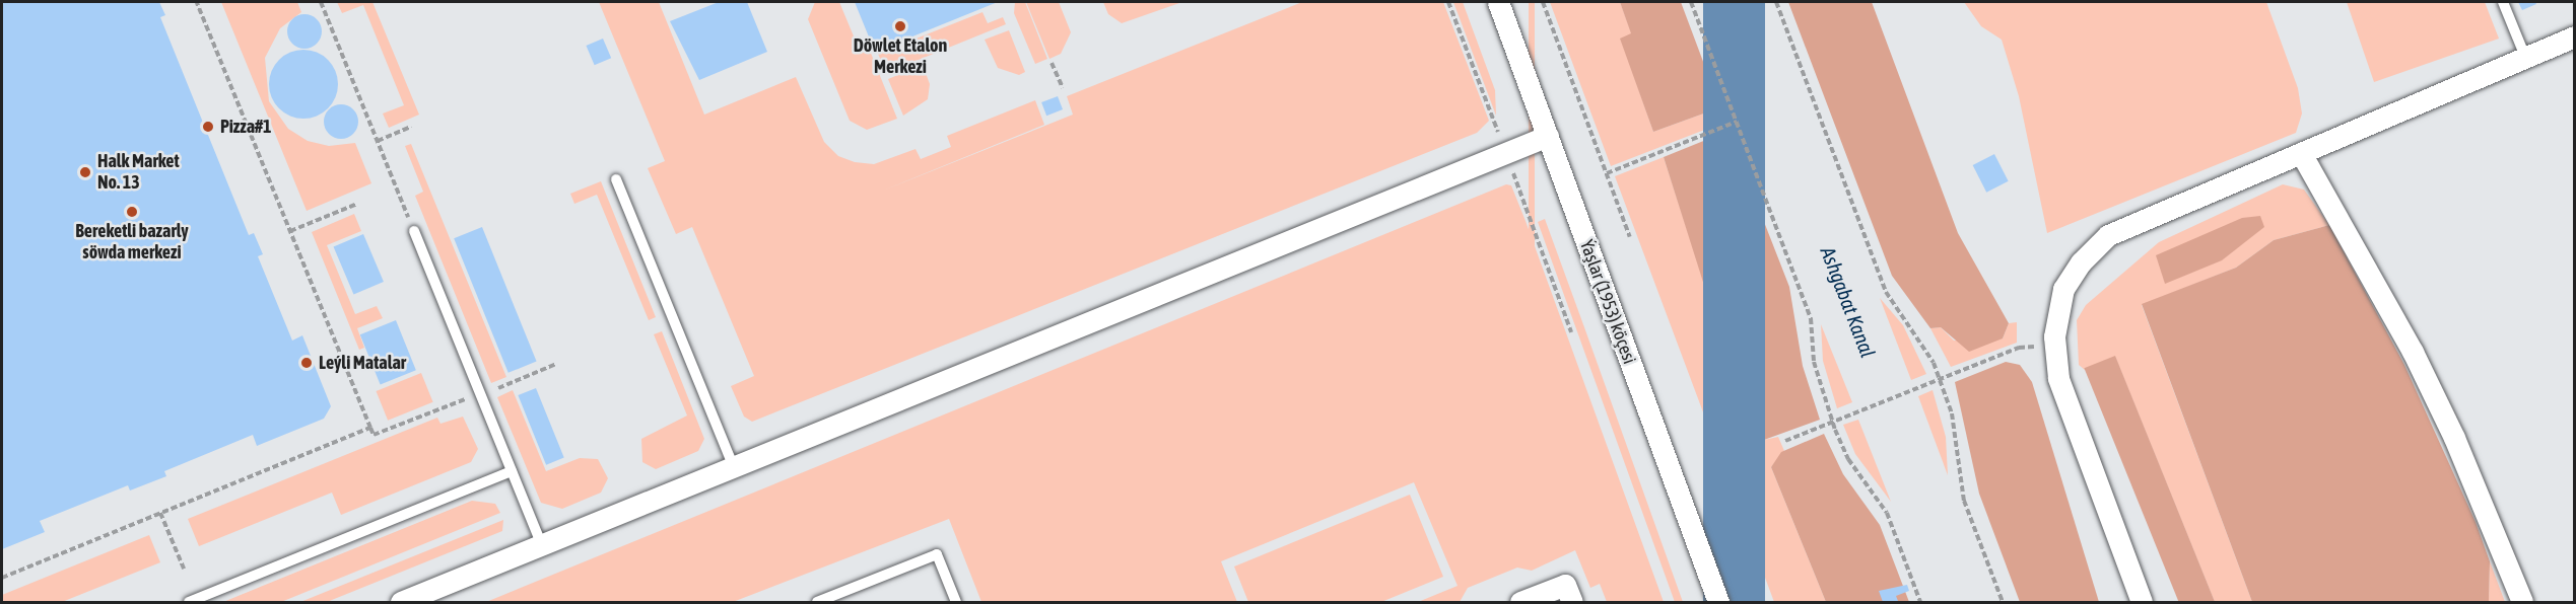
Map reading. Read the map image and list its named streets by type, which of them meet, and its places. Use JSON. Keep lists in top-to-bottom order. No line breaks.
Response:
{"streets":{"street":["Ýaşlar (1953) köçesi"]},"water":["Ashgabat Kanal"],"places":["Döwlet Etalon Merkezi","Pizza#1","Halk Market No. 13","Bereketli bazarly söwda merkezi","Leýli Matalar"]}
